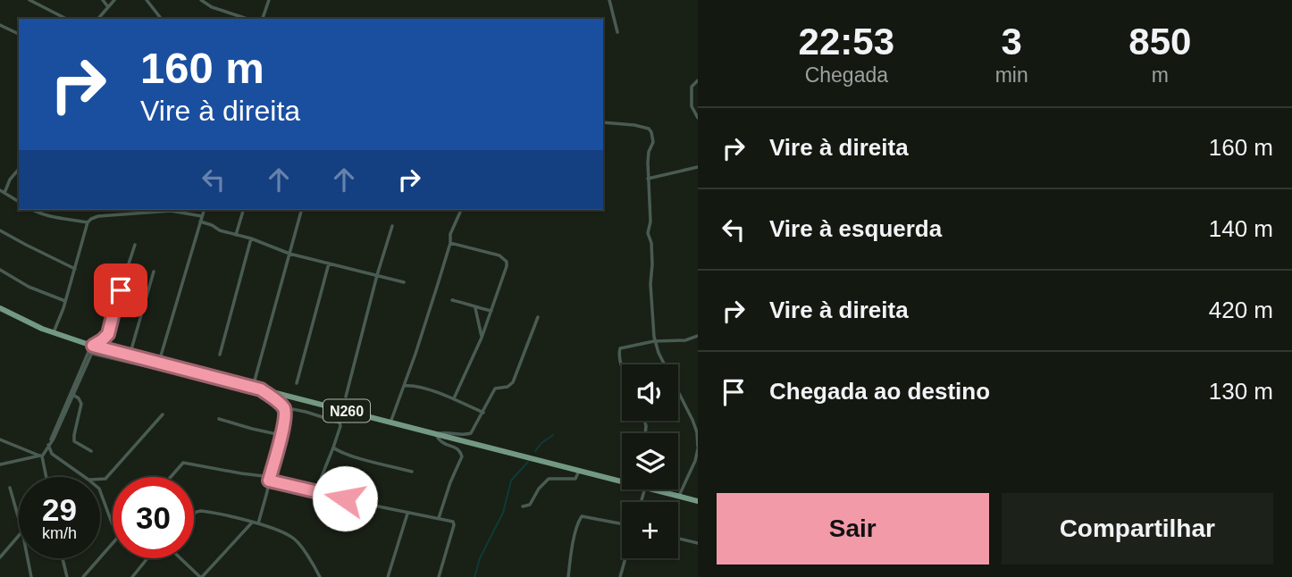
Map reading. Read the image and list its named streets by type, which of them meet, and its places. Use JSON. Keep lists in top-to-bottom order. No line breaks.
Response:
{"streets":{"main road":["N260"]},"page":{"eta":["22:53","Chegada","3","min","850","m"],"turn":["160 m","Vire à direita"],"list":[{"name":"Vire à direita","value":"160 m"},{"name":"Vire à esquerda","value":"140 m"},{"name":"Vire à direita","value":"420 m"},{"name":"Chegada ao destino","value":"130 m"}],"map_buttons":"+","speed":"29 km/h","limit":"30","buttons":["Sair","Compartilhar"]}}
